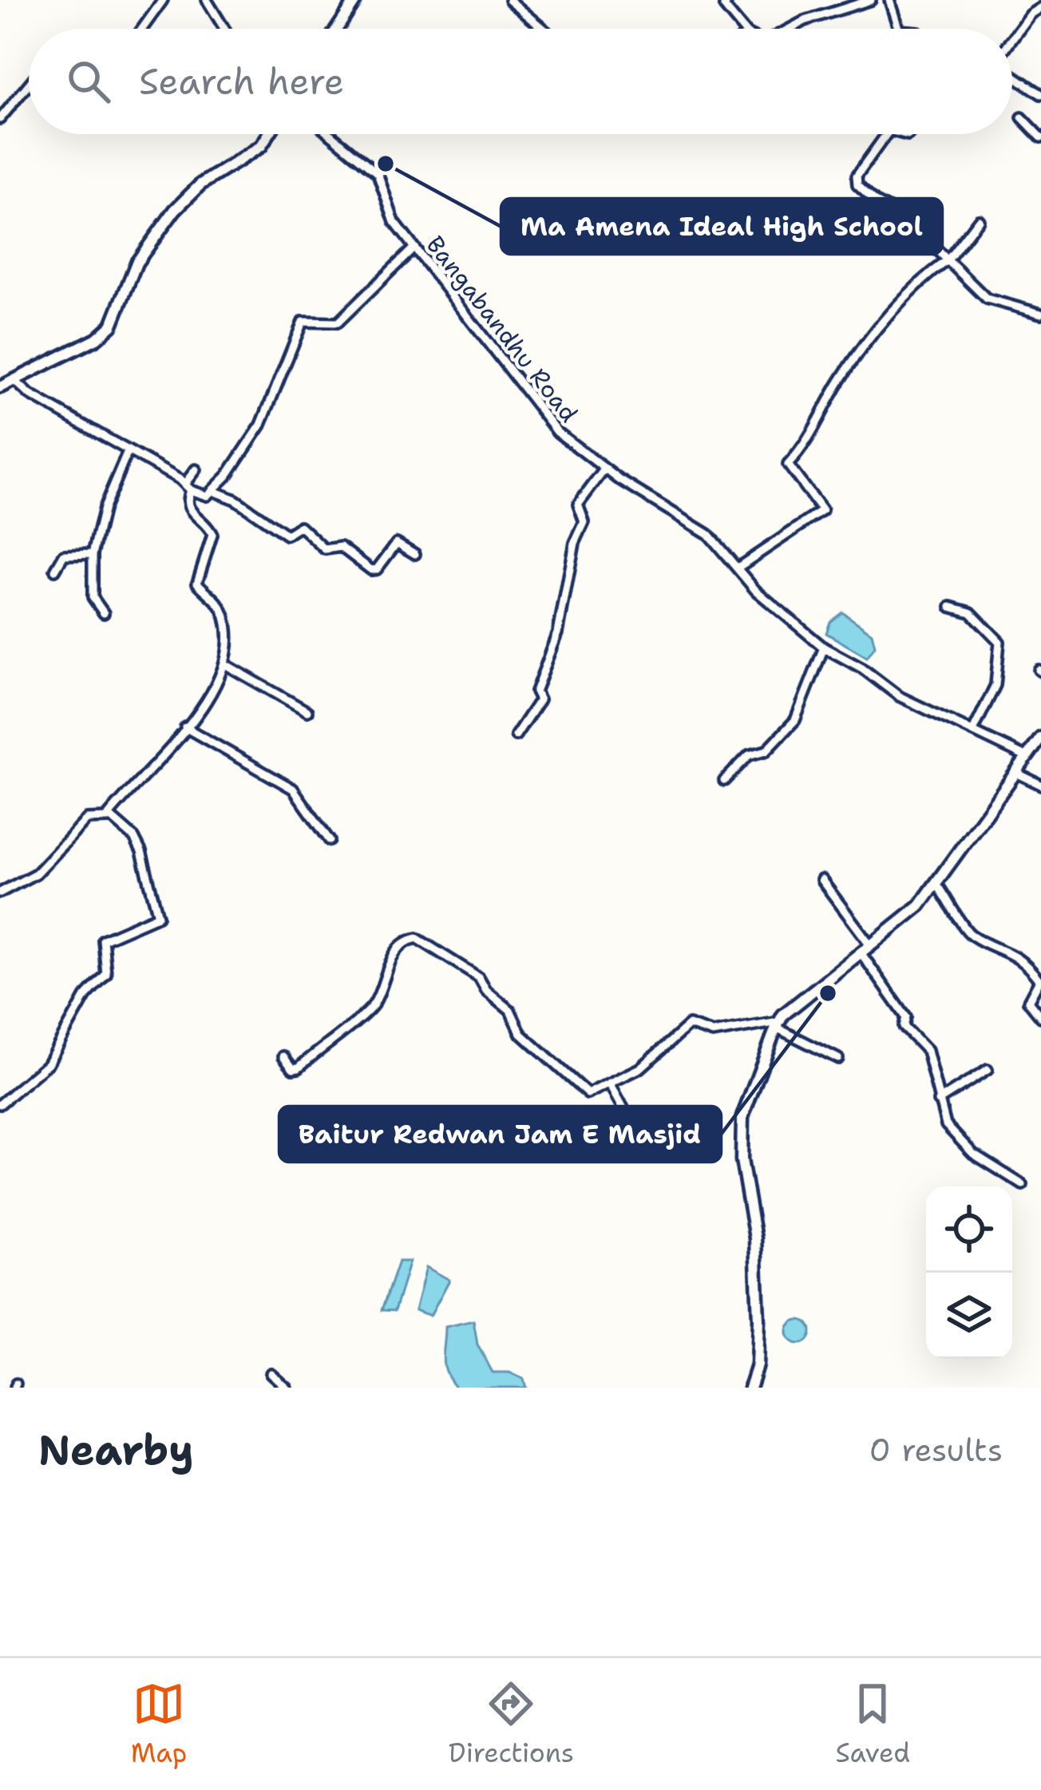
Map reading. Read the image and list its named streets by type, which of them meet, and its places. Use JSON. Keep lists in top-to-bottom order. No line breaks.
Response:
{"streets":{"street":["Bangabandhu Road"]},"places":["Ma Amena Ideal High School","Baitur Redwan Jam E Masjid"],"page":{"search":"Search here","heading":["Nearby","0 results"],"nav":["Map","Directions","Saved"]}}
